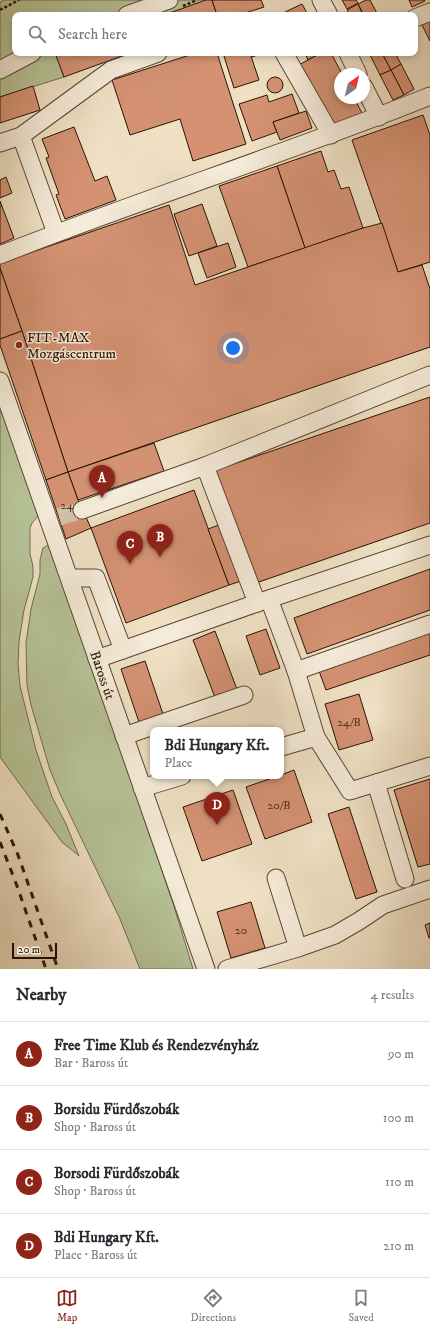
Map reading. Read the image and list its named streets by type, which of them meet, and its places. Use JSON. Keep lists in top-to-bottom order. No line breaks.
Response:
{"streets":{"street":["Baross út"]},"places":["FIT-MAX Mozgáscentrum"],"house_numbers":["24","24/B","20/B","20"],"scale_bar":"20 m","north":"top right","page":{"search":"Search here","pins":["A","B","C","D"],"popup":["Bdi Hungary Kft.","Place"],"scale":"20 m","heading":["Nearby","4 results"],"list":[{"mark":"A","name":"Free Time Klub és Rendezvényház","note":"Bar · Baross út","value":"90 m"},{"mark":"B","name":"Borsidu Fürdőszobák","note":"Shop · Baross út","value":"100 m"},{"mark":"C","name":"Borsodi Fürdőszobák","note":"Shop · Baross út","value":"110 m"},{"mark":"D","name":"Bdi Hungary Kft.","note":"Place · Baross út","value":"210 m"}],"nav":["Map","Directions","Saved"]}}
